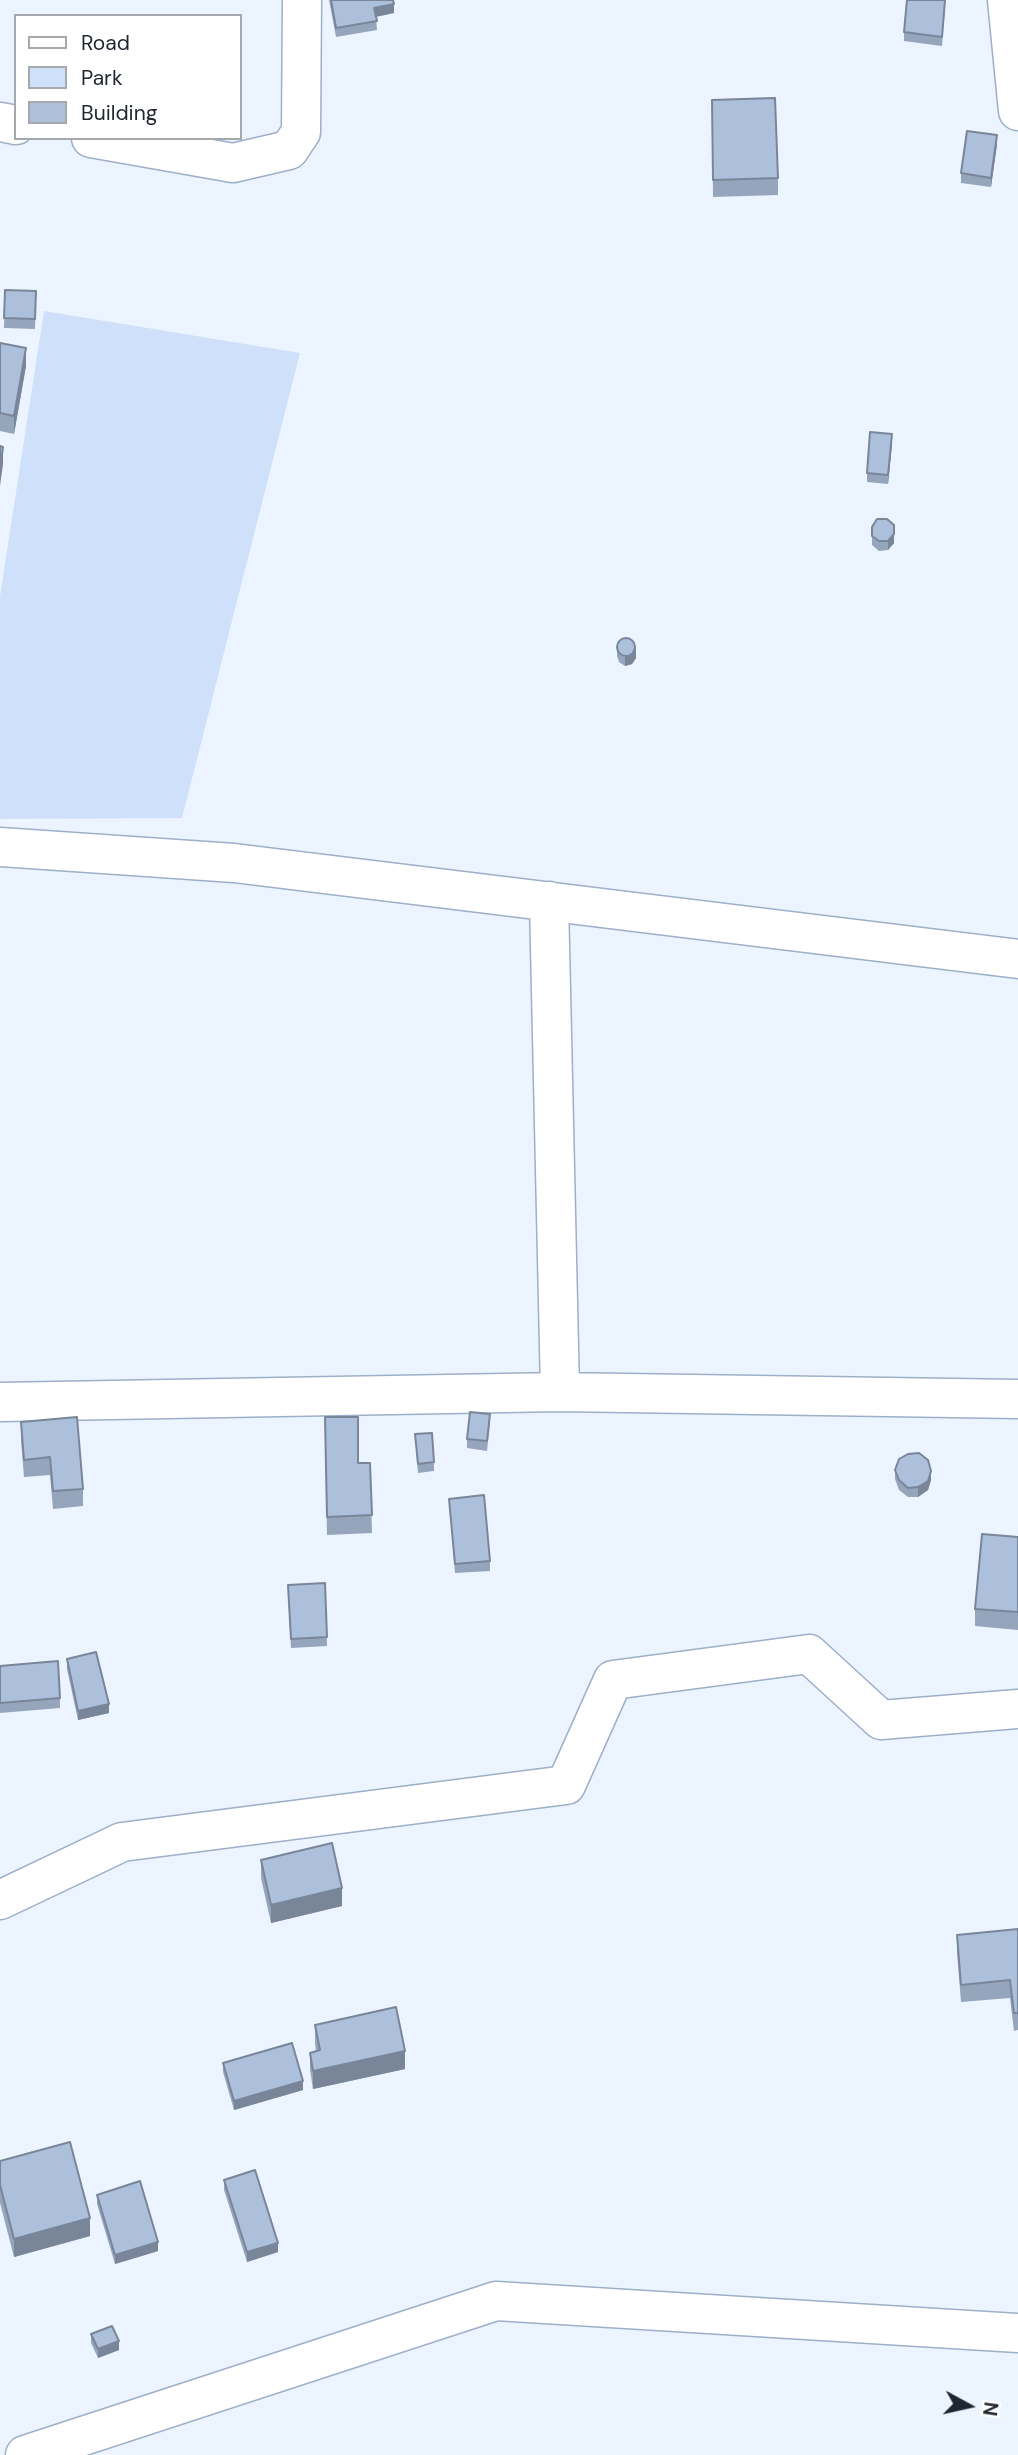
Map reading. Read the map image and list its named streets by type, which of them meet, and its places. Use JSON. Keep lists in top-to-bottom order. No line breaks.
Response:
{"legend":["Road","Park","Building"],"north":"right"}
